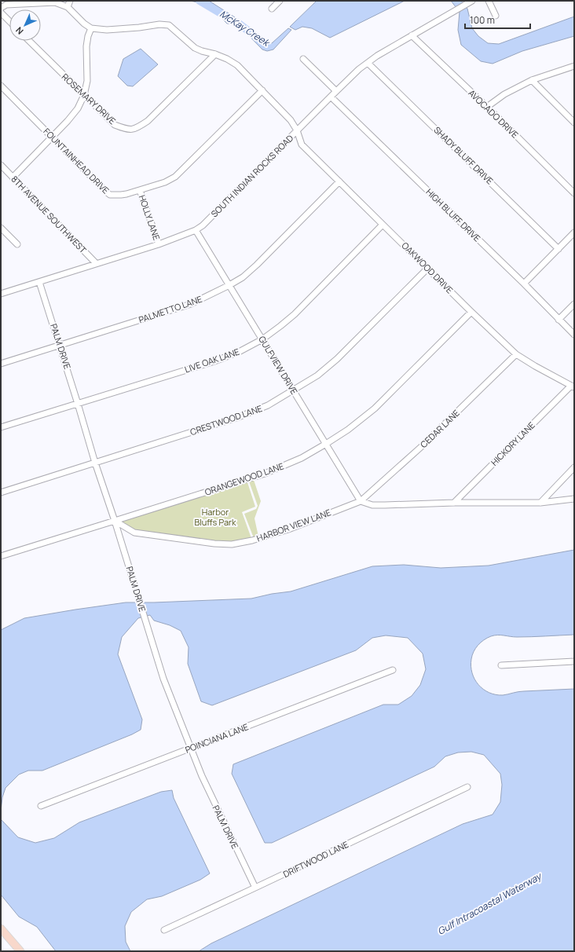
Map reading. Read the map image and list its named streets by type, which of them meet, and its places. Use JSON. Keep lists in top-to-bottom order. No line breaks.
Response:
{"streets":{"street":["ROSEMARY DRIVE","AVOCADO DRIVE","SHADY BLUFF DRIVE","FOUNTAINHEAD DRIVE","SOUTH INDIAN ROCKS ROAD","8TH AVENUE SOUTHWEST","HIGH BLUFF DRIVE","HOLLY LANE","OAKWOOD DRIVE","PALMETTO LANE","PALM DRIVE","LIVE OAK LANE","GULFVIEW DRIVE","CRESTWOOD LANE","CEDAR LANE","HICKORY LANE","ORANGEWOOD LANE","HARBOR VIEW LANE","POINCIANA LANE","DRIFTWOOD LANE"]},"crossings":[["ROSEMARY DRIVE","OAKWOOD DRIVE"],["AVOCADO DRIVE","SOUTH INDIAN ROCKS ROAD"],["SHADY BLUFF DRIVE","SOUTH INDIAN ROCKS ROAD"],["FOUNTAINHEAD DRIVE","HOLLY LANE"],["FOUNTAINHEAD DRIVE","OAKWOOD DRIVE"],["SOUTH INDIAN ROCKS ROAD","8TH AVENUE SOUTHWEST"],["SOUTH INDIAN ROCKS ROAD","HIGH BLUFF DRIVE"],["SOUTH INDIAN ROCKS ROAD","HOLLY LANE"],["SOUTH INDIAN ROCKS ROAD","OAKWOOD DRIVE"],["SOUTH INDIAN ROCKS ROAD","PALM DRIVE"],["SOUTH INDIAN ROCKS ROAD","GULFVIEW DRIVE"],["OAKWOOD DRIVE","PALMETTO LANE"],["OAKWOOD DRIVE","LIVE OAK LANE"],["OAKWOOD DRIVE","CRESTWOOD LANE"],["OAKWOOD DRIVE","CEDAR LANE"],["OAKWOOD DRIVE","HICKORY LANE"],["OAKWOOD DRIVE","ORANGEWOOD LANE"],["PALMETTO LANE","PALM DRIVE"],["PALMETTO LANE","GULFVIEW DRIVE"],["PALM DRIVE","LIVE OAK LANE"],["PALM DRIVE","CRESTWOOD LANE"],["PALM DRIVE","ORANGEWOOD LANE"],["PALM DRIVE","HARBOR VIEW LANE"],["PALM DRIVE","POINCIANA LANE"],["PALM DRIVE","DRIFTWOOD LANE"],["LIVE OAK LANE","GULFVIEW DRIVE"],["GULFVIEW DRIVE","CRESTWOOD LANE"],["GULFVIEW DRIVE","CEDAR LANE"],["GULFVIEW DRIVE","ORANGEWOOD LANE"],["GULFVIEW DRIVE","HARBOR VIEW LANE"],["CEDAR LANE","HARBOR VIEW LANE"],["ORANGEWOOD LANE","HARBOR VIEW LANE"]],"water":["McKay Creek","Gulf Intracoastal Waterway"],"parks":["Harbor Bluffs Park"],"scale_bar":"100 m","north":"bottom left"}
